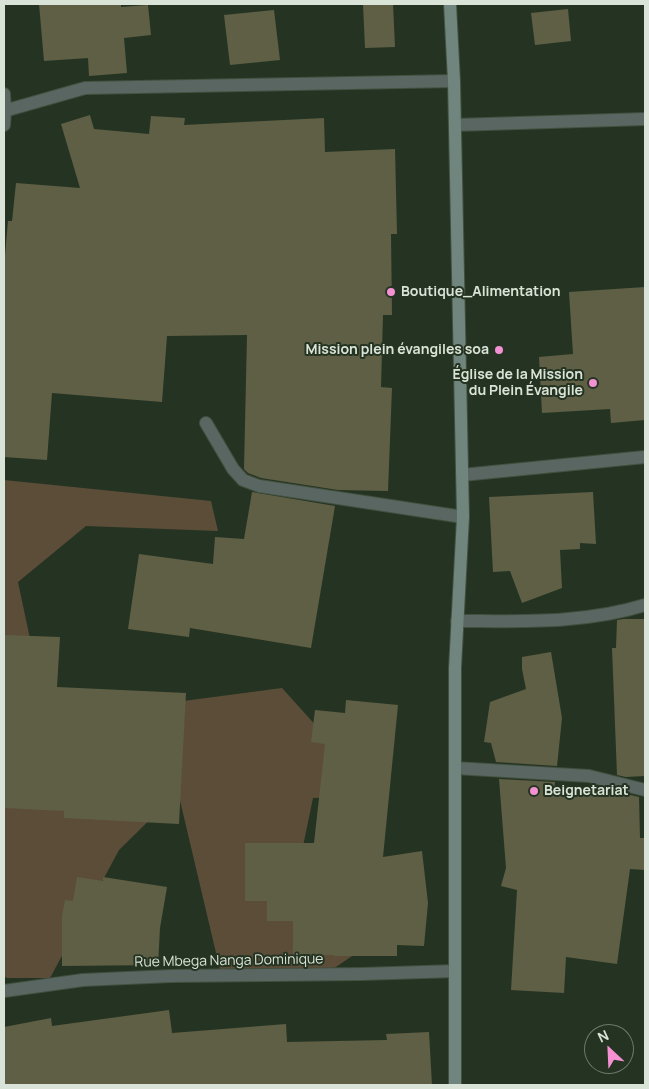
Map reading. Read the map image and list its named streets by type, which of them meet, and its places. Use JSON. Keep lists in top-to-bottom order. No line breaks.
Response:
{"streets":{"street":["Rue Mbega Nanga Dominique"]},"places":["Boutique_Alimentation","Mission plein évangiles soa","Église de la Mission du Plein Évangile","Beignetariat"],"north":"top left"}
